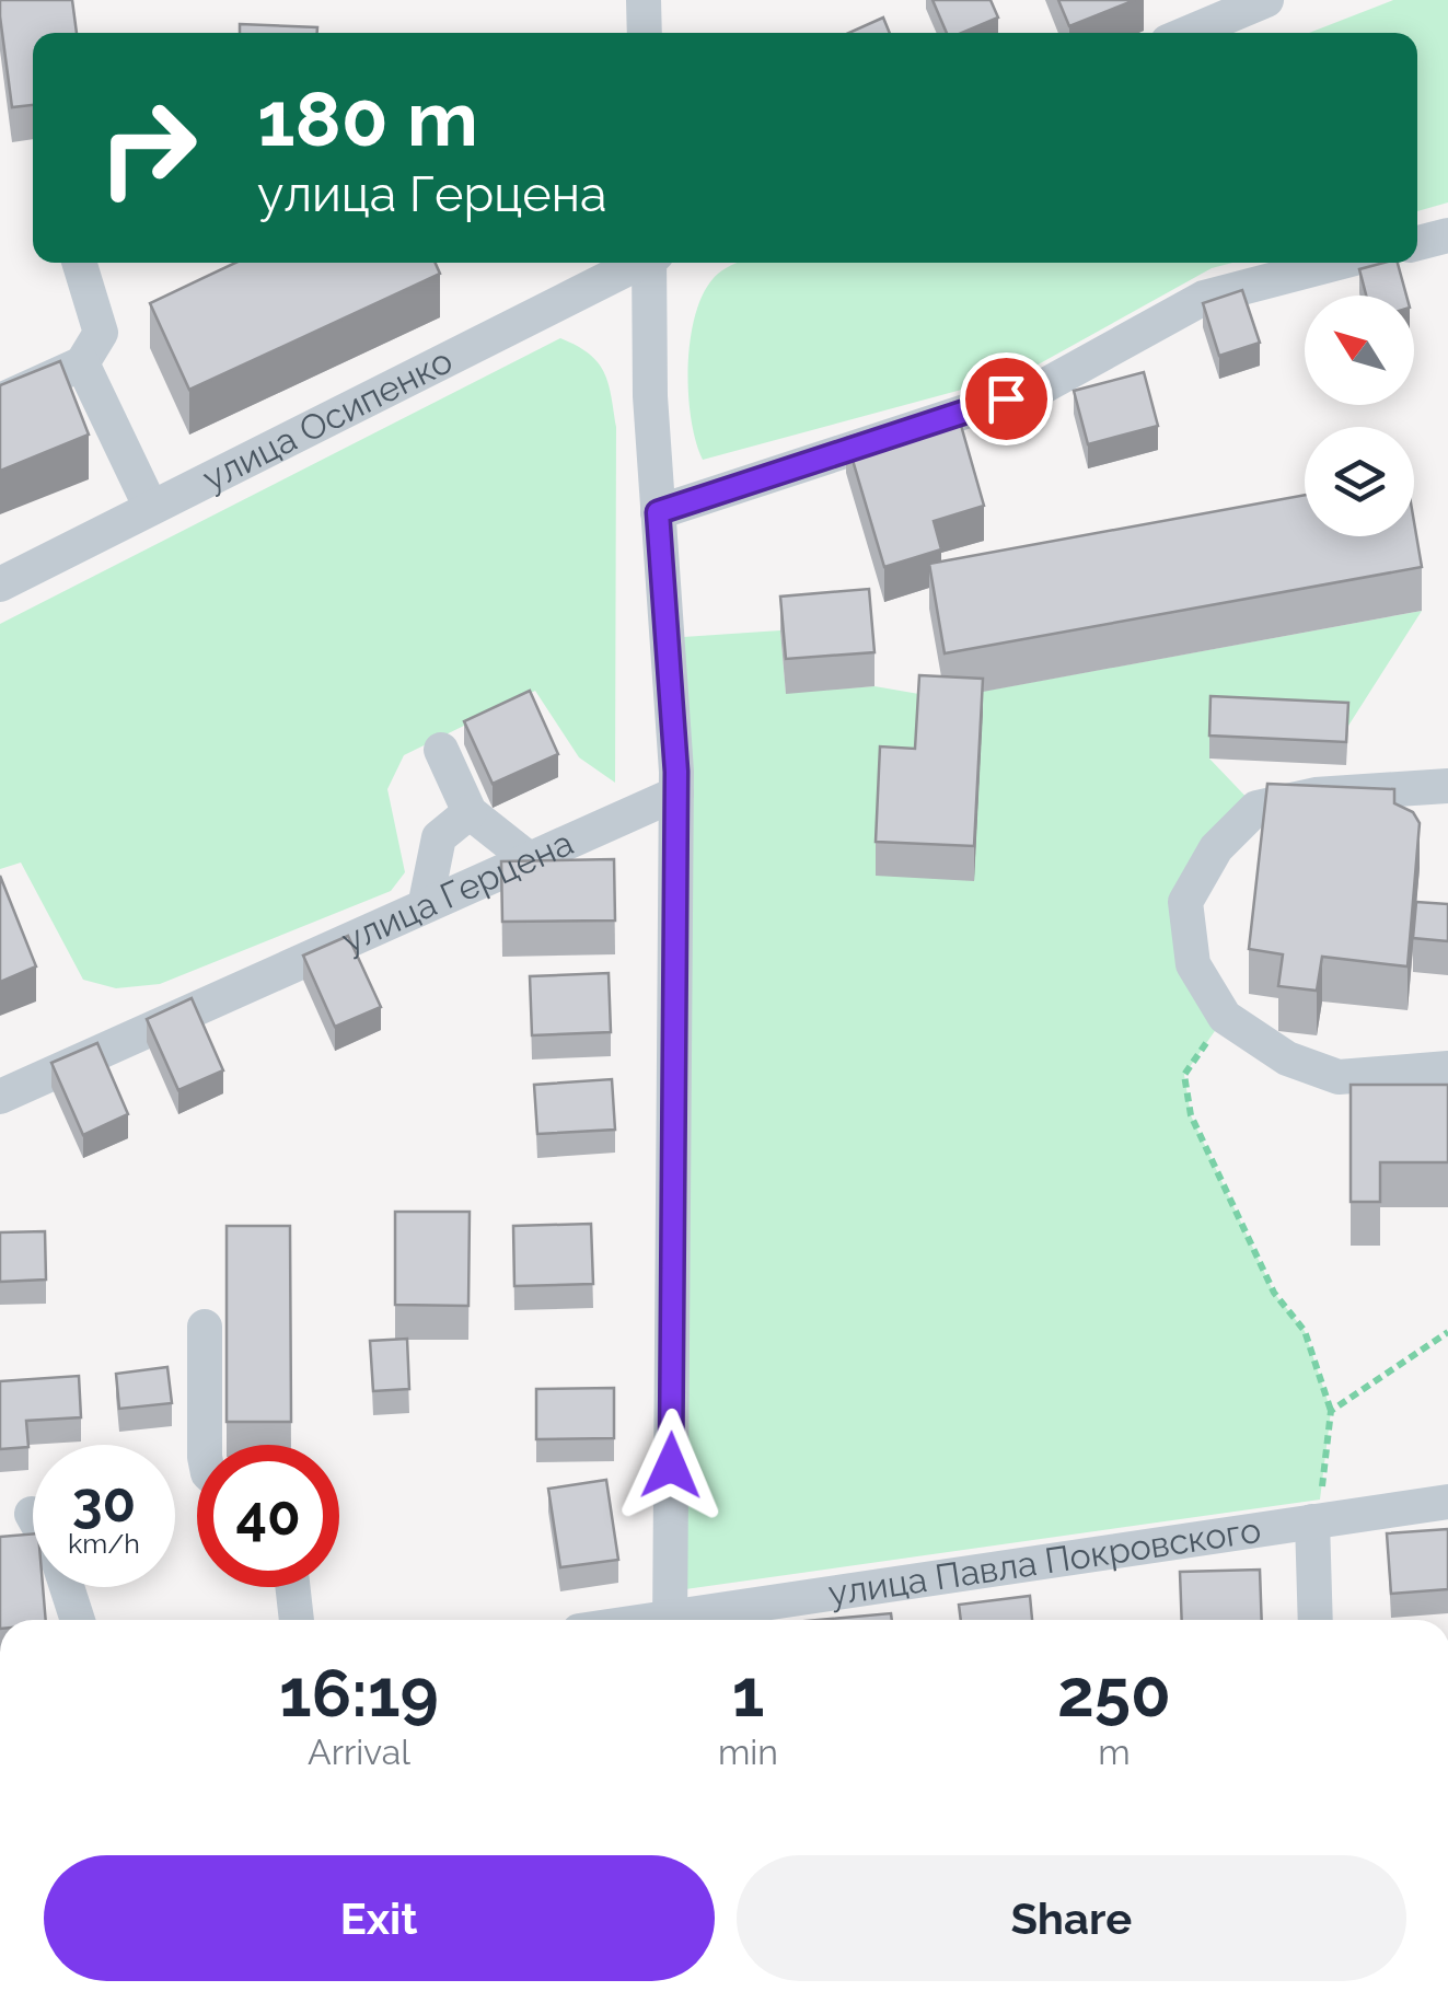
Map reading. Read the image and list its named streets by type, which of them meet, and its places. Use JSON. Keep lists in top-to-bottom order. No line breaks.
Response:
{"streets":{"street":["улица Осипенко","улица Герцена","улица Павла Покровского"]},"north":"top left","page":{"turn":["180 m","улица Герцена"],"speed":"30 km/h","limit":"40","eta":["16:19","Arrival","1","min","250","m"],"buttons":["Exit","Share"]}}
